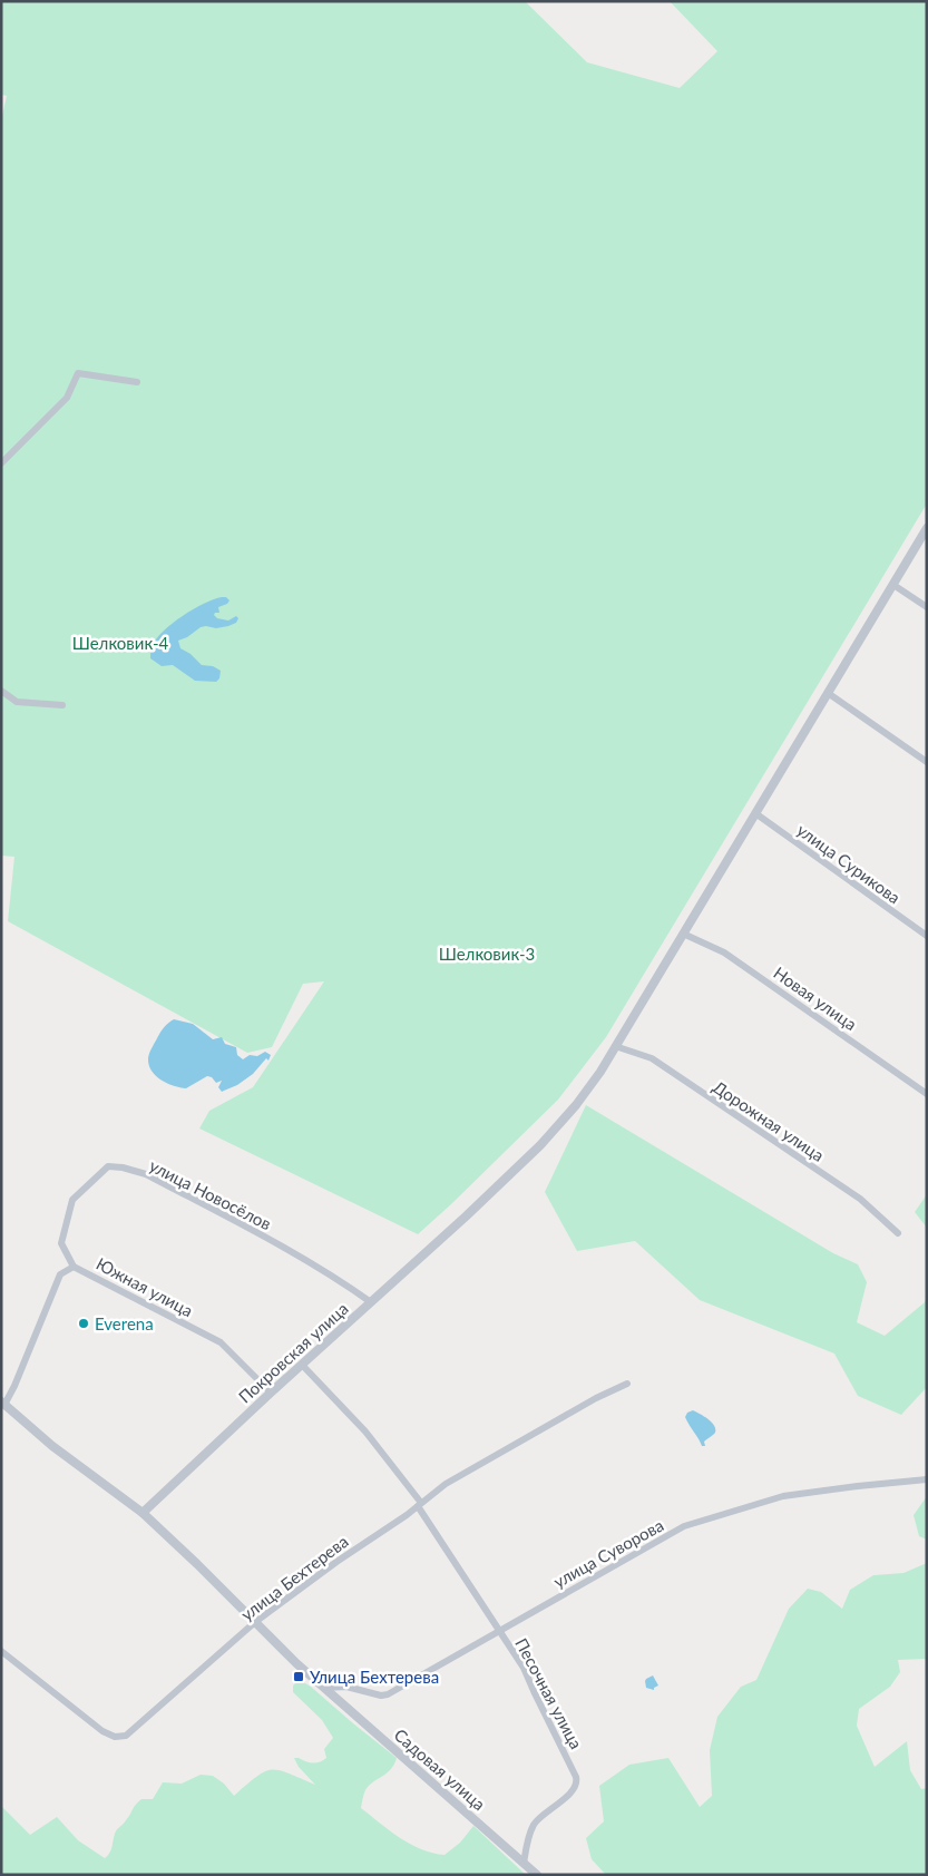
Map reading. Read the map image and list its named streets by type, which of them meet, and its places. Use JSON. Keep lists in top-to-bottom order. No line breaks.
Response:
{"streets":{"street":["улица Сурикова","Новая улица","Дорожная улица","улица Новосёлов","Южная улица","Покровская улица","улица Суворова","улица Бехтерева","Песочная улица","Садовая улица"]},"crossings":[["улица Сурикова","Покровская улица"],["Новая улица","Покровская улица"],["Дорожная улица","Покровская улица"],["улица Новосёлов","Южная улица"],["улица Новосёлов","Покровская улица"],["Южная улица","Покровская улица"],["Южная улица","Садовая улица"],["Покровская улица","Песочная улица"],["Покровская улица","Садовая улица"],["улица Суворова","Песочная улица"],["улица Суворова","Садовая улица"],["улица Бехтерева","Песочная улица"],["улица Бехтерева","Садовая улица"],["Песочная улица","Садовая улица"]],"parks":["Шелковик-4","Шелковик-3"],"places":{"other":["Everena"],"transit":["Улица Бехтерева"]}}
